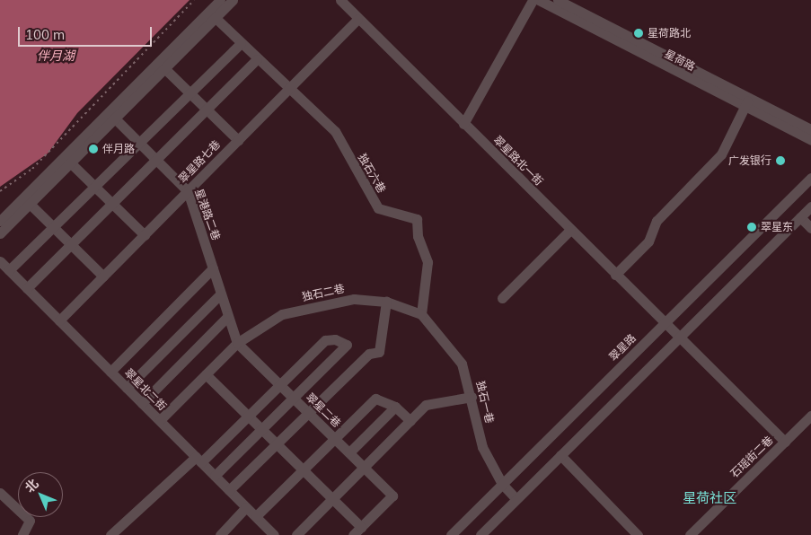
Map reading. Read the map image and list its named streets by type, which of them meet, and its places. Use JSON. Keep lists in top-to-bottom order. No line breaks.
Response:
{"streets":{"street":["星荷路","翠星路北一街","翠星路七巷","独石六巷","星港路二巷","独石二巷","翠星路","翠星北二街","独石一巷","翠星二巷","石瑶街二巷"]},"crossings":[["翠星路北一街","翠星路七巷"],["翠星路北一街","翠星路"],["翠星路北一街","石瑶街二巷"],["翠星路七巷","独石六巷"],["翠星路七巷","星港路二巷"],["翠星路七巷","翠星北二街"],["独石六巷","独石二巷"],["独石六巷","独石一巷"],["星港路二巷","独石二巷"],["星港路二巷","翠星二巷"],["独石二巷","翠星北二街"],["独石二巷","独石一巷"],["独石二巷","翠星二巷"],["翠星路","独石一巷"]],"districts":["星荷社区"],"water":["伴月湖"],"places":["星荷路北","伴月路","广发银行","翠星东"],"scale_bar":"100 m","north":"top left"}
